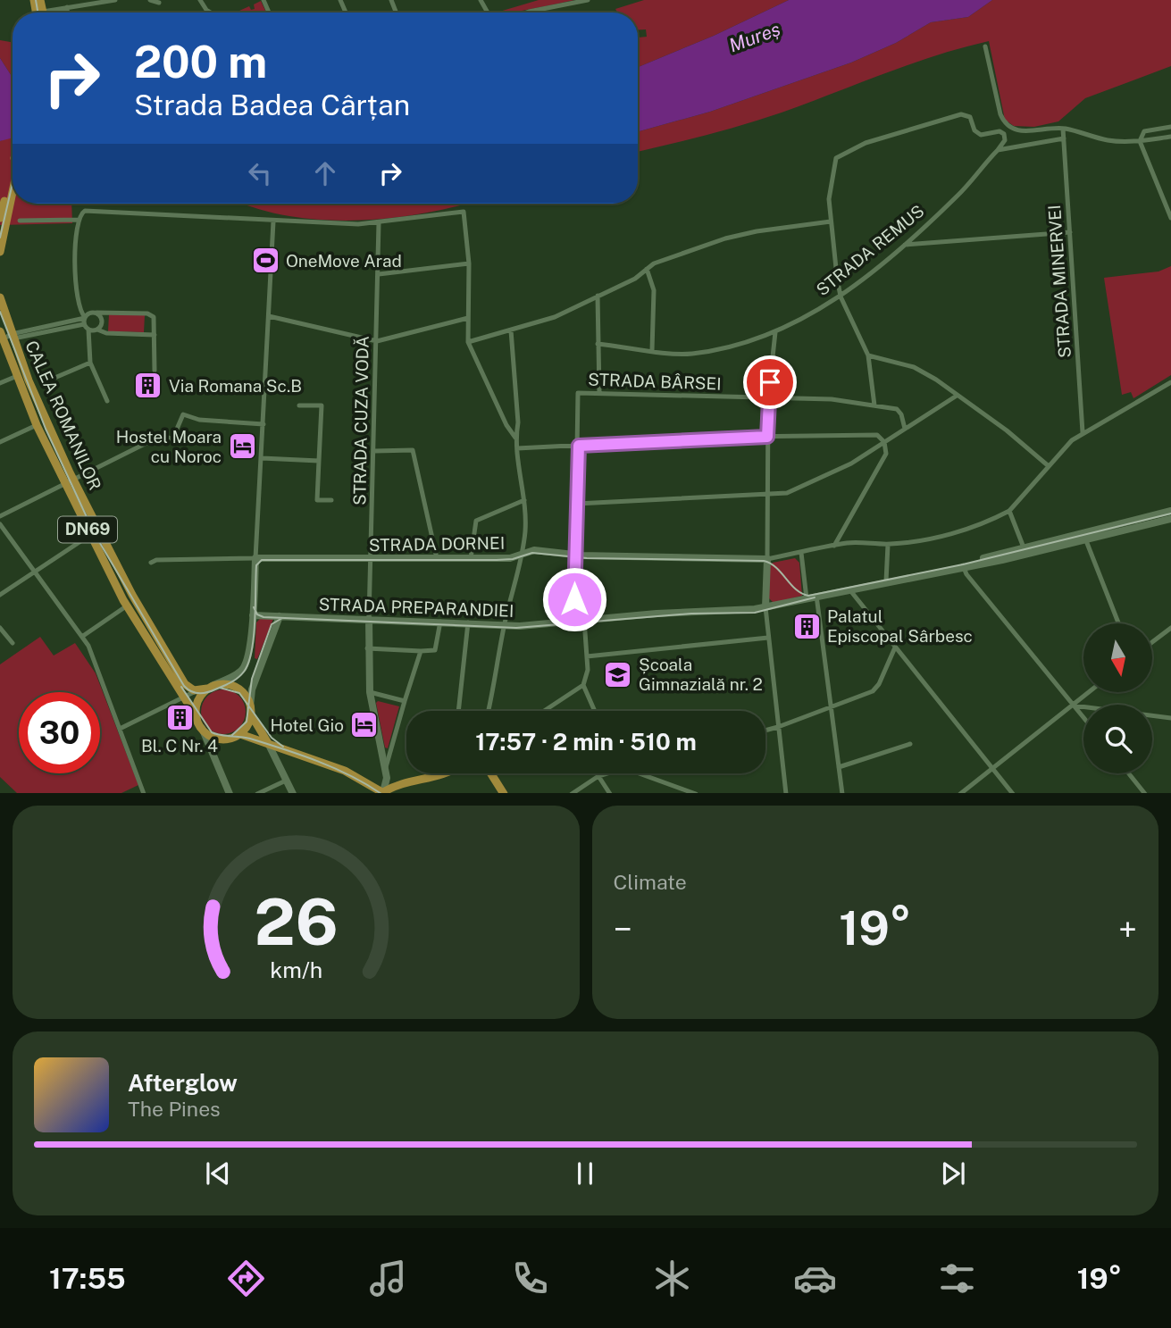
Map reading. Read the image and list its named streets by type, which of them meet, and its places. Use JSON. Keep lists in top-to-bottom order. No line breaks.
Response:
{"streets":{"main road":["CALEA ROMANILOR","DN69","STRADA DORNEI","STRADA PREPARANDIEI"],"street":["STRADA REMUS","STRADA MINERVEI","STRADA BÂRSEI","STRADA CUZA VODĂ"]},"crossings":[["STRADA CUZA VODĂ","STRADA DORNEI"],["STRADA CUZA VODĂ","STRADA PREPARANDIEI"]],"water":["Mureș"],"places":{"sports":["OneMove Arad"],"building":["Via Romana Sc.B","Palatul Episcopal Sârbesc","Bl. C Nr. 4"],"hotel":["Hostel Moara cu Noroc","Hotel Gio"],"school or university":["Școala Gimnazială nr. 2"]},"north":"bottom","page":{"turn":["200 m","Strada Badea Cârțan"],"limit":"30","trip":"17:57 · 2 min · 510 m","tile":"Climate","heat":["−","19°","+"],"song":["Afterglow","The Pines"],"tabs":["17:55","19°"],"gauge":["26","km/h"]}}
